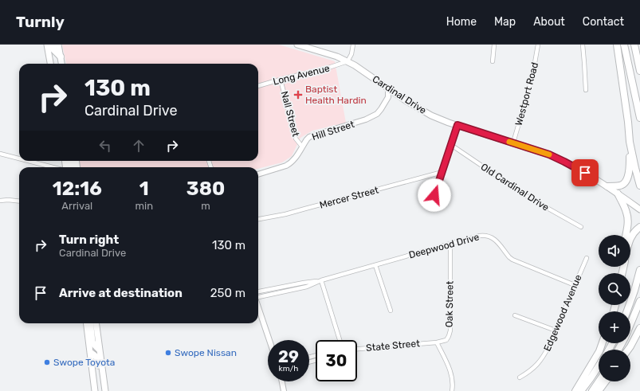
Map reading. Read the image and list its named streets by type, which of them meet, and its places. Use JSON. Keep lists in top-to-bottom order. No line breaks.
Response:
{"streets":{"main road":["Cardinal Drive"],"street":["Long Avenue","Westport Road","Nall Street","Hill Street","Old Cardinal Drive","Mercer Street","Deepwood Drive","Oak Street","Edgewood Avenue","State Street"]},"crossings":[["Long Avenue","Cardinal Drive"],["Long Avenue","Nall Street"],["Westport Road","Cardinal Drive"],["Cardinal Drive","Hill Street"],["Nall Street","Hill Street"],["Deepwood Drive","Oak Street"],["Deepwood Drive","Edgewood Avenue"],["Oak Street","State Street"]],"places":{"health":["Baptist Health Hardin"],"other":["Swope Nissan","Swope Toyota"]},"page":{"header":"Turnly","nav":["Home","Map","About","Contact"],"turn":["130 m","Cardinal Drive"],"eta":["12:16","Arrival","1","min","380","m"],"list":[{"name":"Turn right","note":"Cardinal Drive","value":"130 m"},{"name":"Arrive at destination","value":"250 m"}],"map_buttons":["+","−"],"speed":"29 km/h","limit":"30"}}
